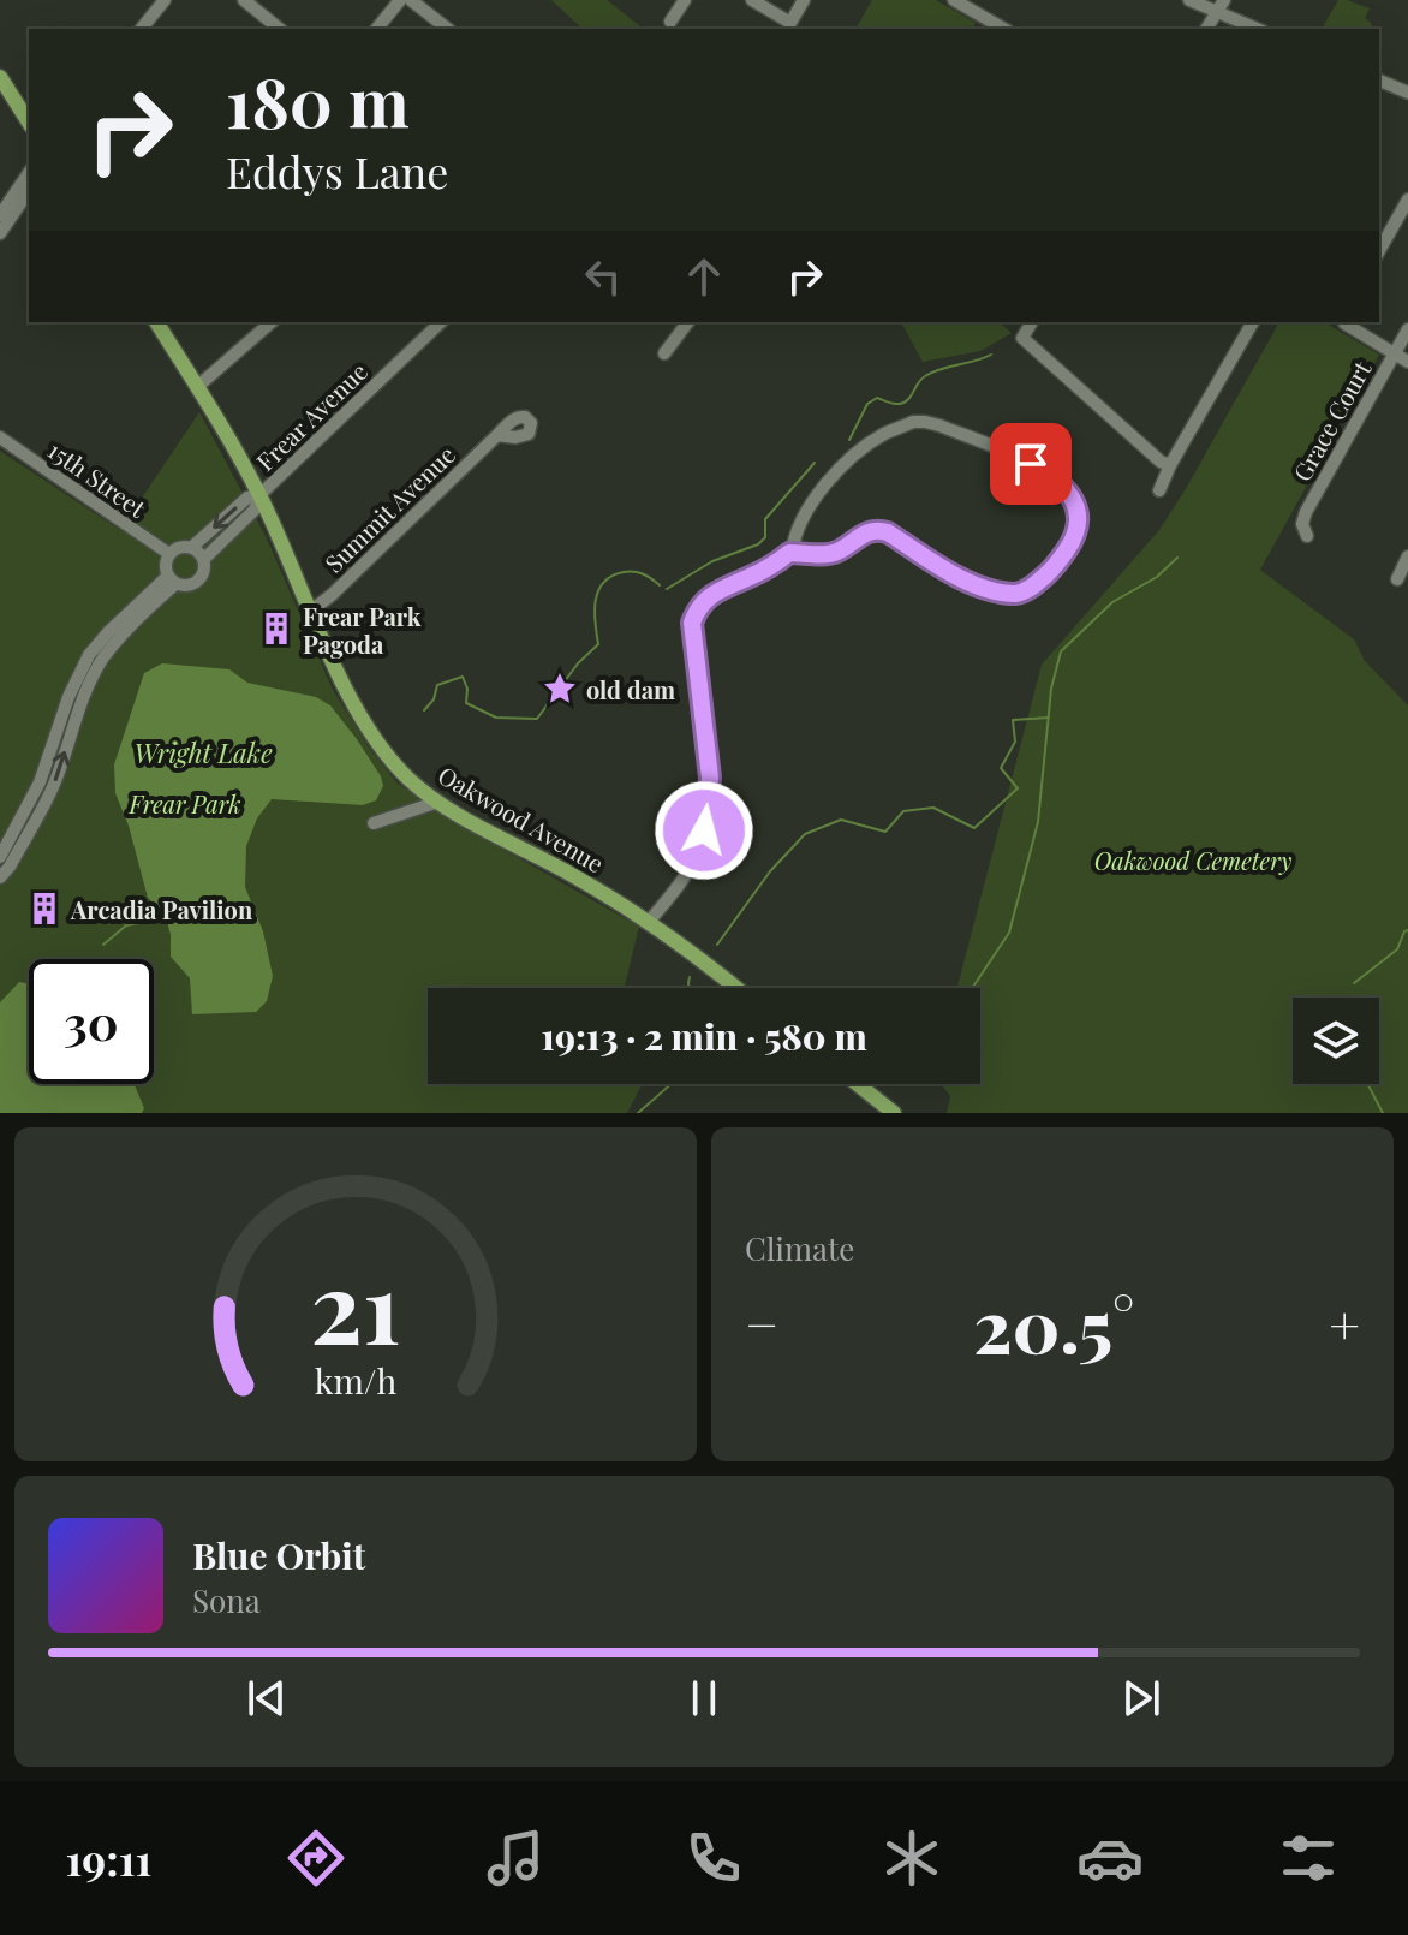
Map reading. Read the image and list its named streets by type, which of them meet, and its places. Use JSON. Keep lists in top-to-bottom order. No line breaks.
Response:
{"streets":{"main road":["Oakwood Avenue"],"street":["Frear Avenue","Grace Court","15th Street","Summit Avenue"]},"crossings":[["Frear Avenue","Oakwood Avenue"],["Summit Avenue","Oakwood Avenue"]],"water":["Wright Lake"],"parks":["Frear Park","Oakwood Cemetery"],"places":{"building":["Frear Park Pagoda","Arcadia Pavilion"],"place":["old dam"]},"page":{"turn":["180 m","Eddys Lane"],"limit":"30","trip":"19:13 · 2 min · 580 m","tile":"Climate","heat":["−","20.5°","+"],"song":["Blue Orbit","Sona"],"tabs":"19:11","gauge":["21","km/h"]}}
